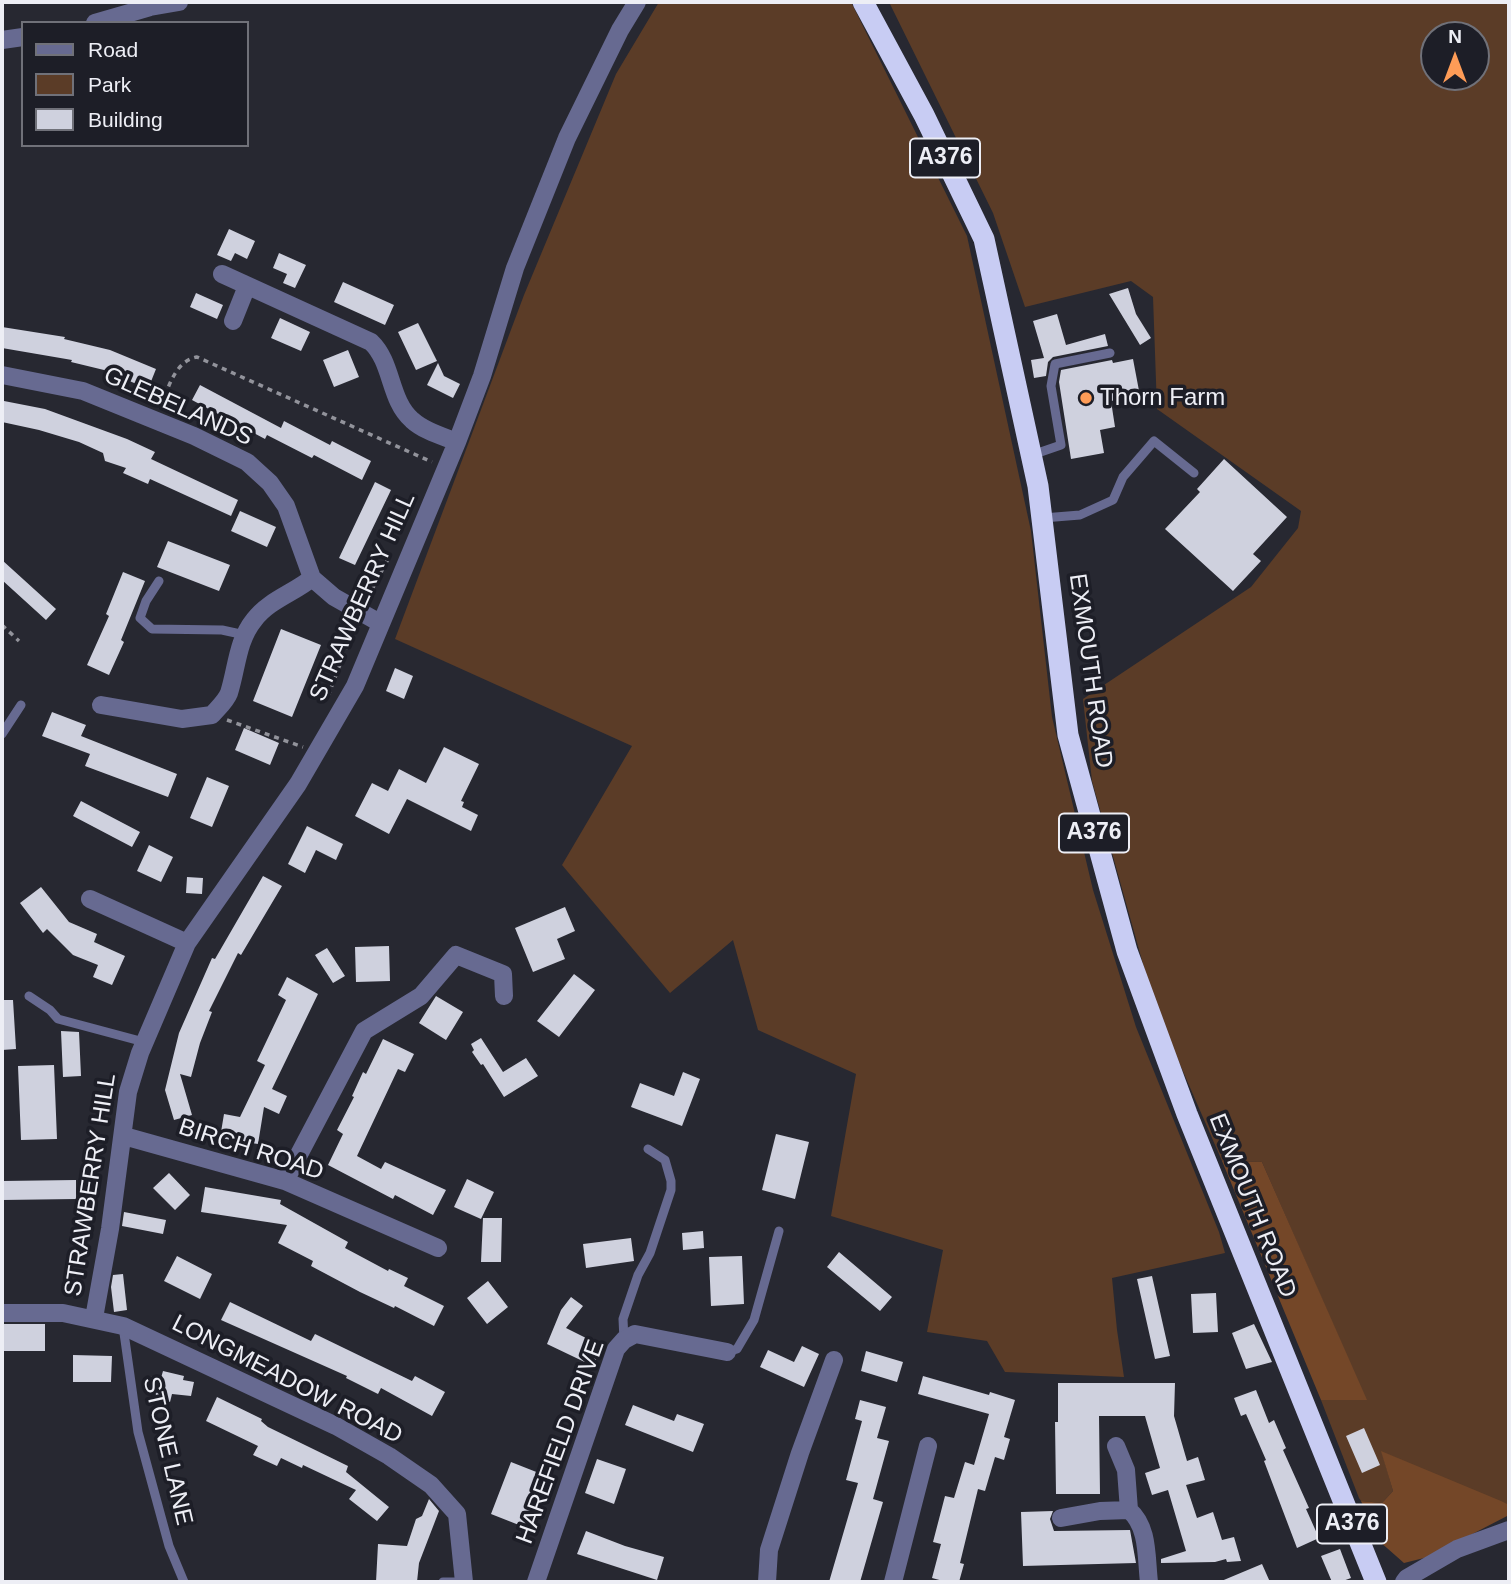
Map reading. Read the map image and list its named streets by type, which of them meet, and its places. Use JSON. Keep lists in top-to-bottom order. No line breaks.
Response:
{"streets":{"highway":["A376","EXMOUTH ROAD"],"street":["GLEBELANDS","STRAWBERRY HILL","BIRCH ROAD","LONGMEADOW ROAD","HAREFIELD DRIVE"],"lane":["STONE LANE"]},"crossings":[["STRAWBERRY HILL","BIRCH ROAD"],["STRAWBERRY HILL","LONGMEADOW ROAD"],["LONGMEADOW ROAD","STONE LANE"]],"places":["Thorn Farm"],"legend":["Road","Park","Building"],"north":"top"}
